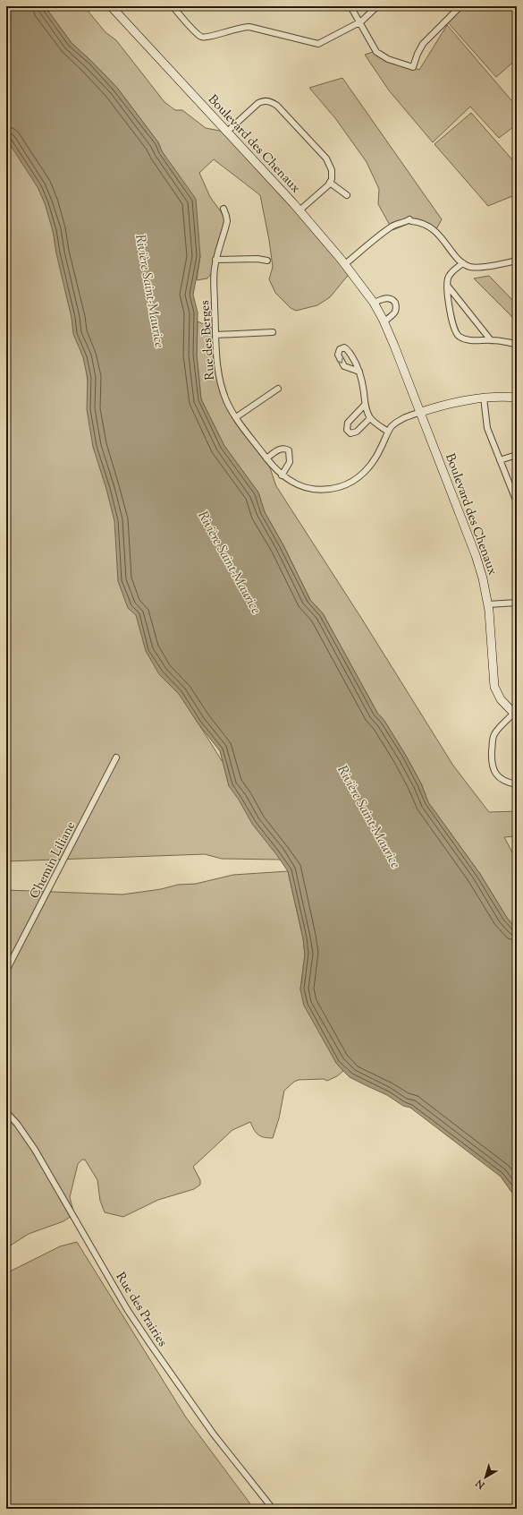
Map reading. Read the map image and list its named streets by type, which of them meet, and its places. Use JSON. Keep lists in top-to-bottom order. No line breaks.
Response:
{"streets":{"street":["Boulevard des Chenaux","Rue des Berges","Chemin Liliane","Rue des Prairies"]},"crossings":[["Boulevard des Chenaux","Rue des Berges"]],"water":["Rivière Saint-Maurice"],"north":"bottom left"}
